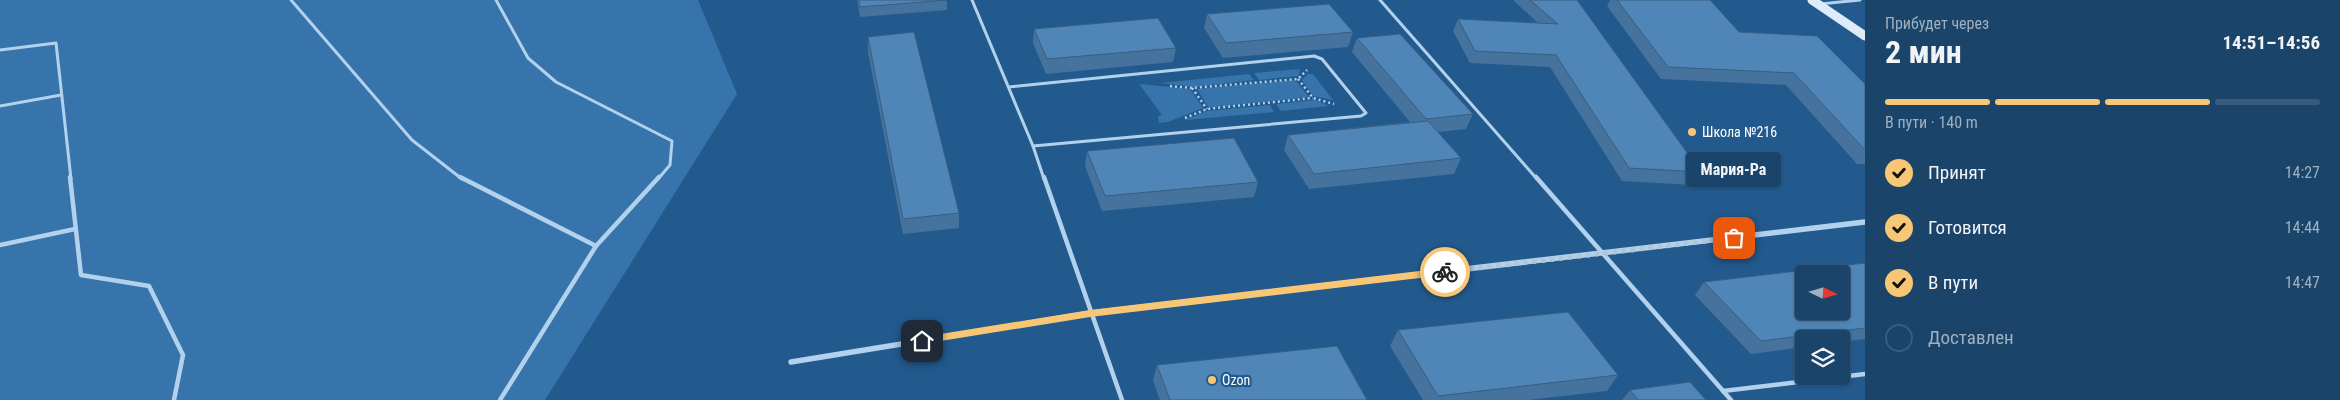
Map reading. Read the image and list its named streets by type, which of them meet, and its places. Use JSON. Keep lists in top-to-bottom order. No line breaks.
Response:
{"places":["Школа №216","Мария-Ра","Ozon"],"north":"right","page":{"heading":["2 мин","Прибудет через","14:51–14:56"],"bar":"В пути · 140 m","list":[["Принят","14:27"],["Готовится","14:44"],["В пути","14:47"],"Доставлен"],"bubble":"Мария-Ра"}}
